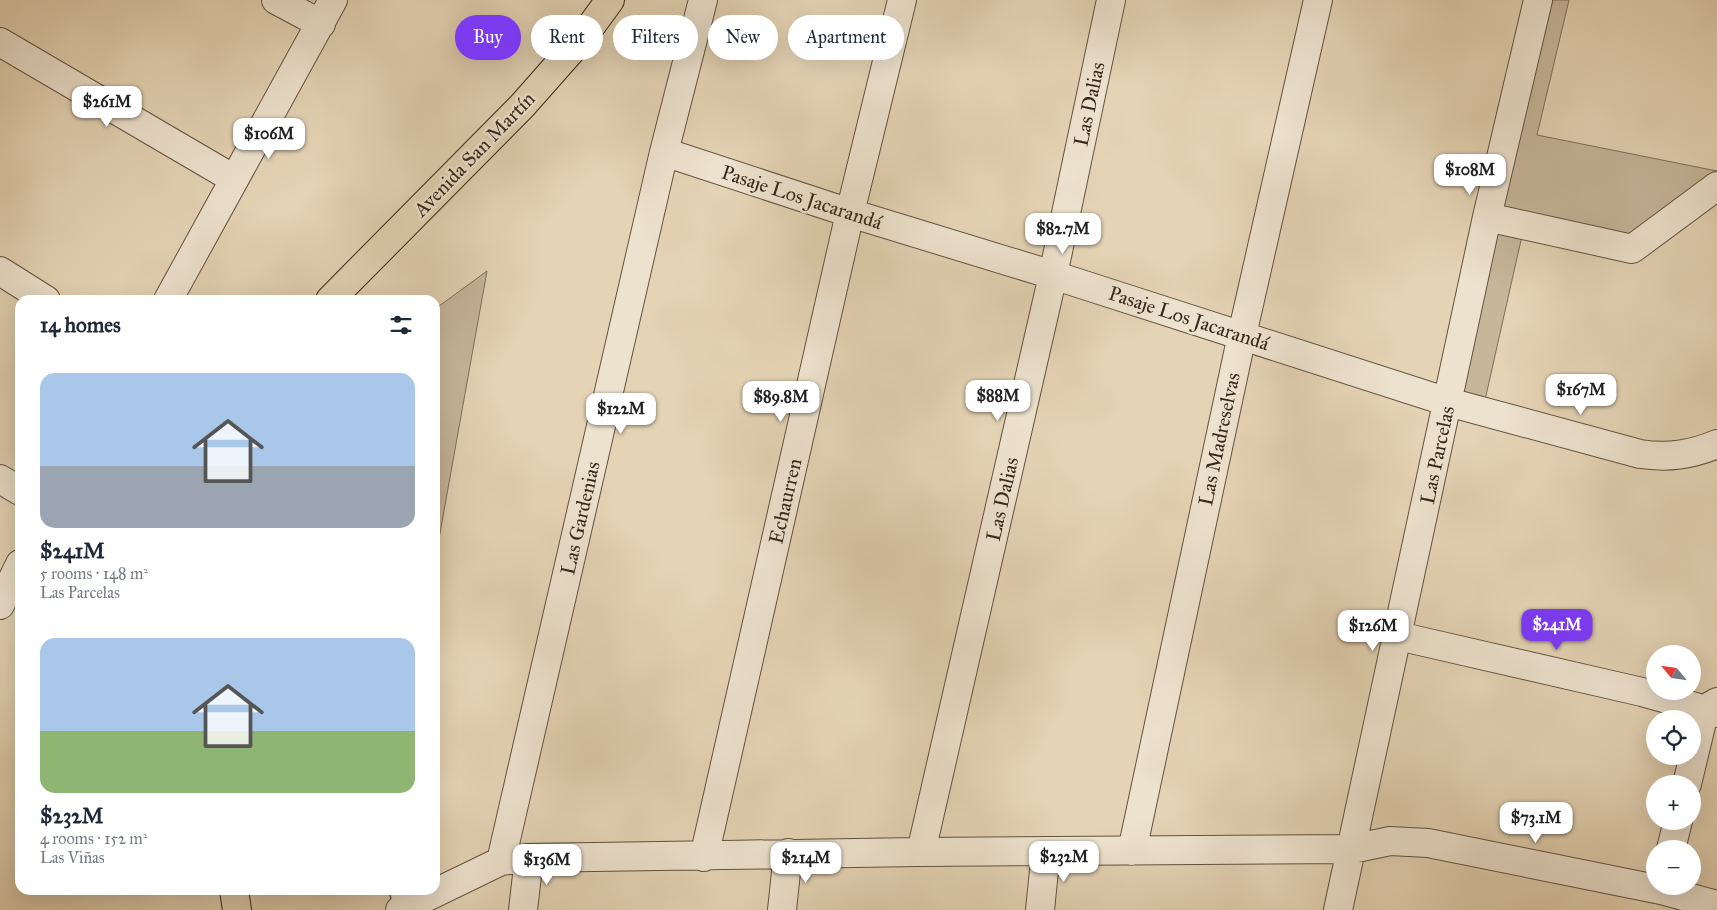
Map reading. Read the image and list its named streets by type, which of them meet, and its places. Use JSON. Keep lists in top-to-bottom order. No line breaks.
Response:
{"streets":{"main road":["Avenida San Martín"],"street":["Las Dalias","Pasaje Los Jacarandá","Las Madreselvas","Las Parcelas","Echaurren","Las Gardenias"]},"crossings":[["Las Dalias","Pasaje Los Jacarandá"],["Pasaje Los Jacarandá","Las Madreselvas"],["Pasaje Los Jacarandá","Las Parcelas"],["Pasaje Los Jacarandá","Echaurren"],["Pasaje Los Jacarandá","Las Gardenias"]],"north":"top left","page":{"chip":["Buy","Rent","Filters","New","Apartment"],"price":["$261M","$106M","$108M","$82.7M","$167M","$88M","$89.8M","$122M","$241M","$126M","$73.1M","$232M","$214M","$136M"],"heading":"14 homes","list":[{"name":"$241M","note":"5 rooms · 148 m² · Las Parcelas"},{"name":"$232M","note":"4 rooms · 152 m² · Las Viñas"}],"map_buttons":["+","−"]}}
